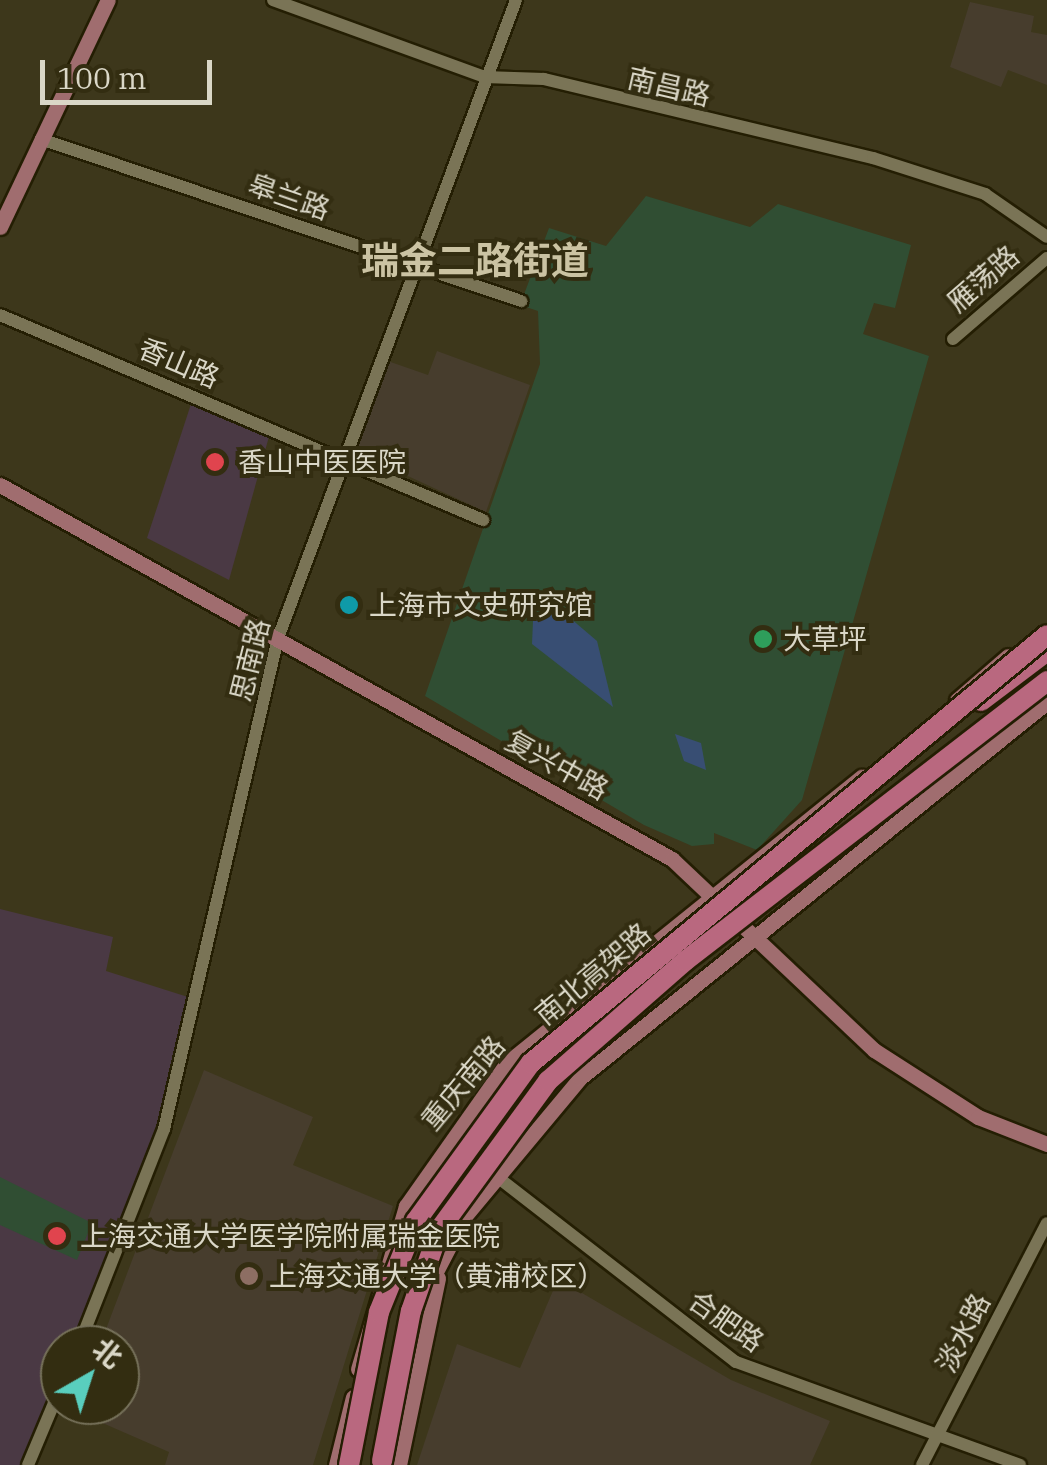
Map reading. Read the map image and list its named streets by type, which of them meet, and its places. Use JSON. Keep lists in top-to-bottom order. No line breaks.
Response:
{"streets":{"highway":["南北高架路"],"main road":["复兴中路","重庆南路"],"street":["南昌路","皋兰路","雁荡路","香山路","思南路","合肥路","淡水路"]},"crossings":[["南昌路","思南路"],["皋兰路","思南路"],["香山路","思南路"],["思南路","复兴中路"],["复兴中路","重庆南路"],["南北高架路","重庆南路"],["重庆南路","合肥路"],["合肥路","淡水路"]],"districts":["瑞金二路街道"],"places":["香山中医医院","上海市文史研究馆","大草坪","上海交通大学医学院附属瑞金医院","上海交通大学（黄浦校区）"],"scale_bar":"100 m","north":"top right"}
